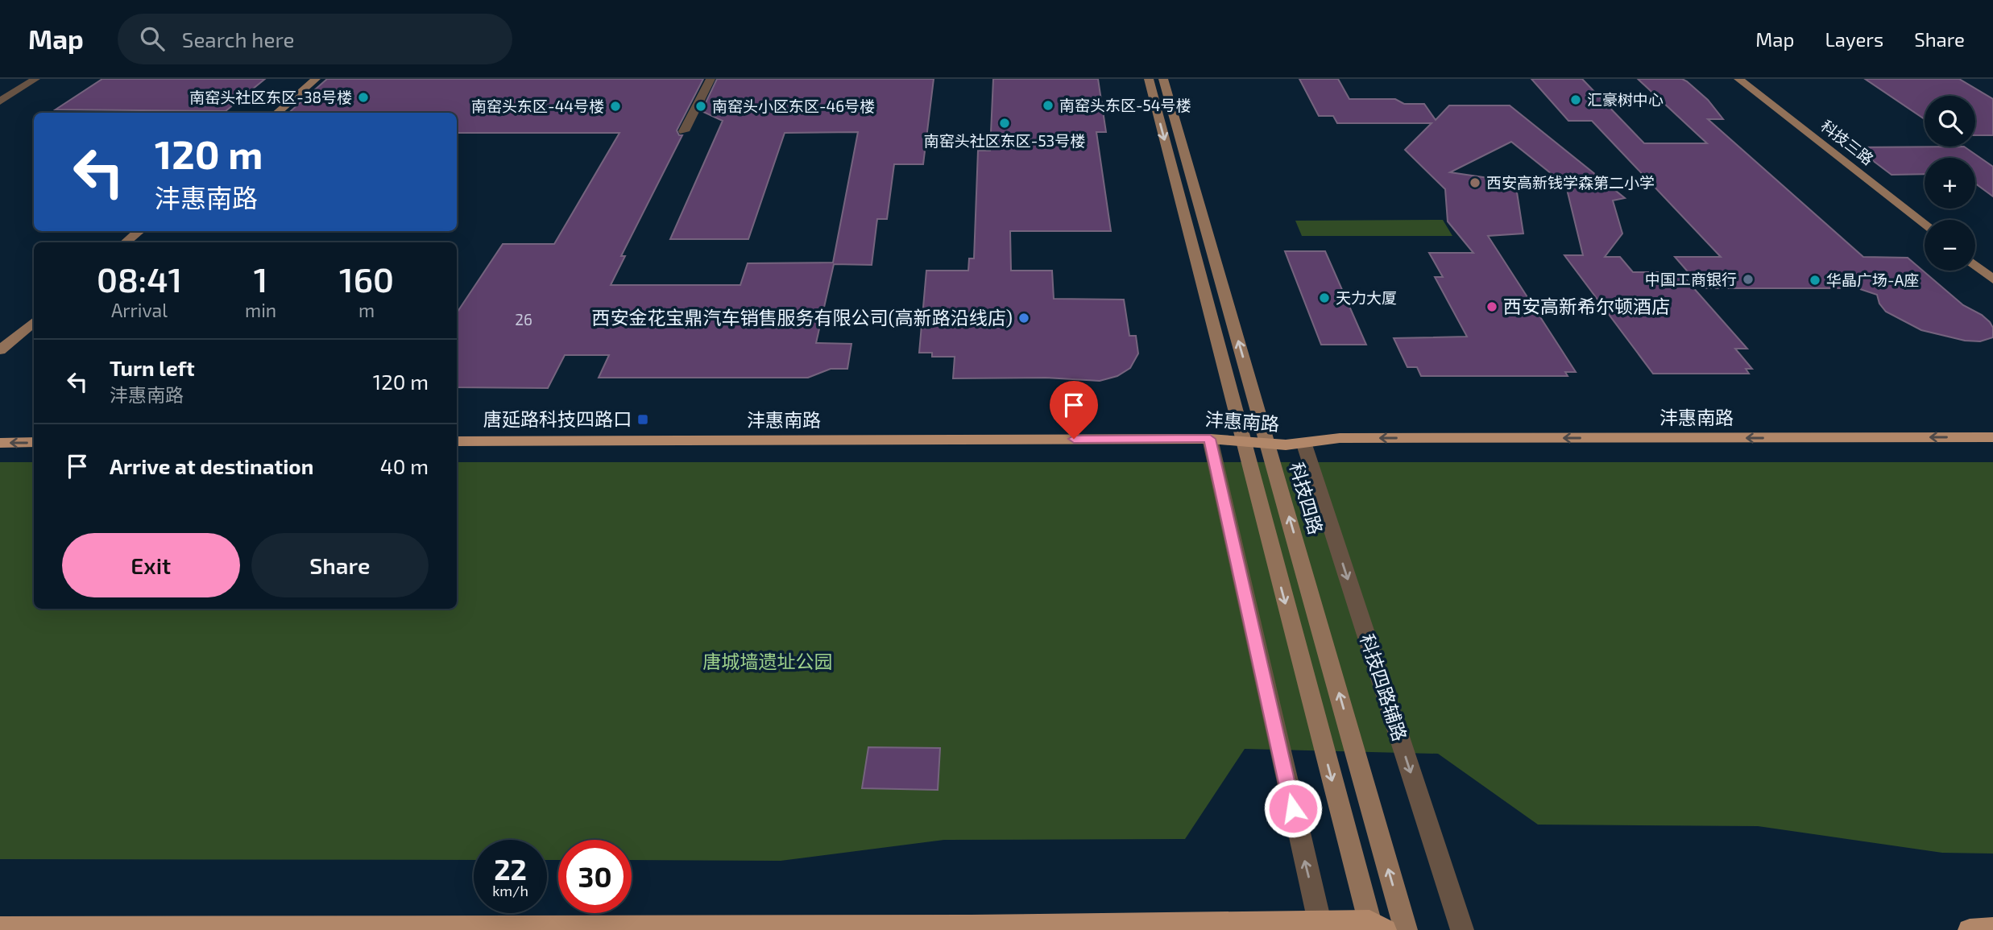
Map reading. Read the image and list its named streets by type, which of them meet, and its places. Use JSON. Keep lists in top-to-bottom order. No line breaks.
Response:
{"streets":{"main road":["沣惠南路"],"street":["科技三路","科技四路","科技四路辅路"]},"crossings":[["沣惠南路","科技四路"],["沣惠南路","科技四路辅路"]],"one_way":["沣惠南路"],"parks":["唐城墙遗址公园"],"places":{"other":["南窑头社区东区-38号楼","汇豪树中心","南窑头东区-54号楼","南窑头东区-44号楼","南窑头小区东区-46号楼","南窑头社区东区-53号楼","西安高新钱学森第二小学","中国工商银行","华晶广场-A座","天力大厦","西安高新希尔顿酒店","西安金花宝鼎汽车销售服务有限公司(高新路沿线店)"],"transit":["唐延路科技四路口"]},"house_numbers":["26"],"page":{"header":"Map","search":"Search here","nav":["Map","Layers","Share"],"map_buttons":["+","−"],"turn":["120 m","沣惠南路"],"eta":["08:41","Arrival","1","min","160","m"],"list":[{"name":"Turn left","note":"沣惠南路","value":"120 m"},{"name":"Arrive at destination","value":"40 m"}],"buttons":["Exit","Share"],"speed":"22 km/h","limit":"30"}}
